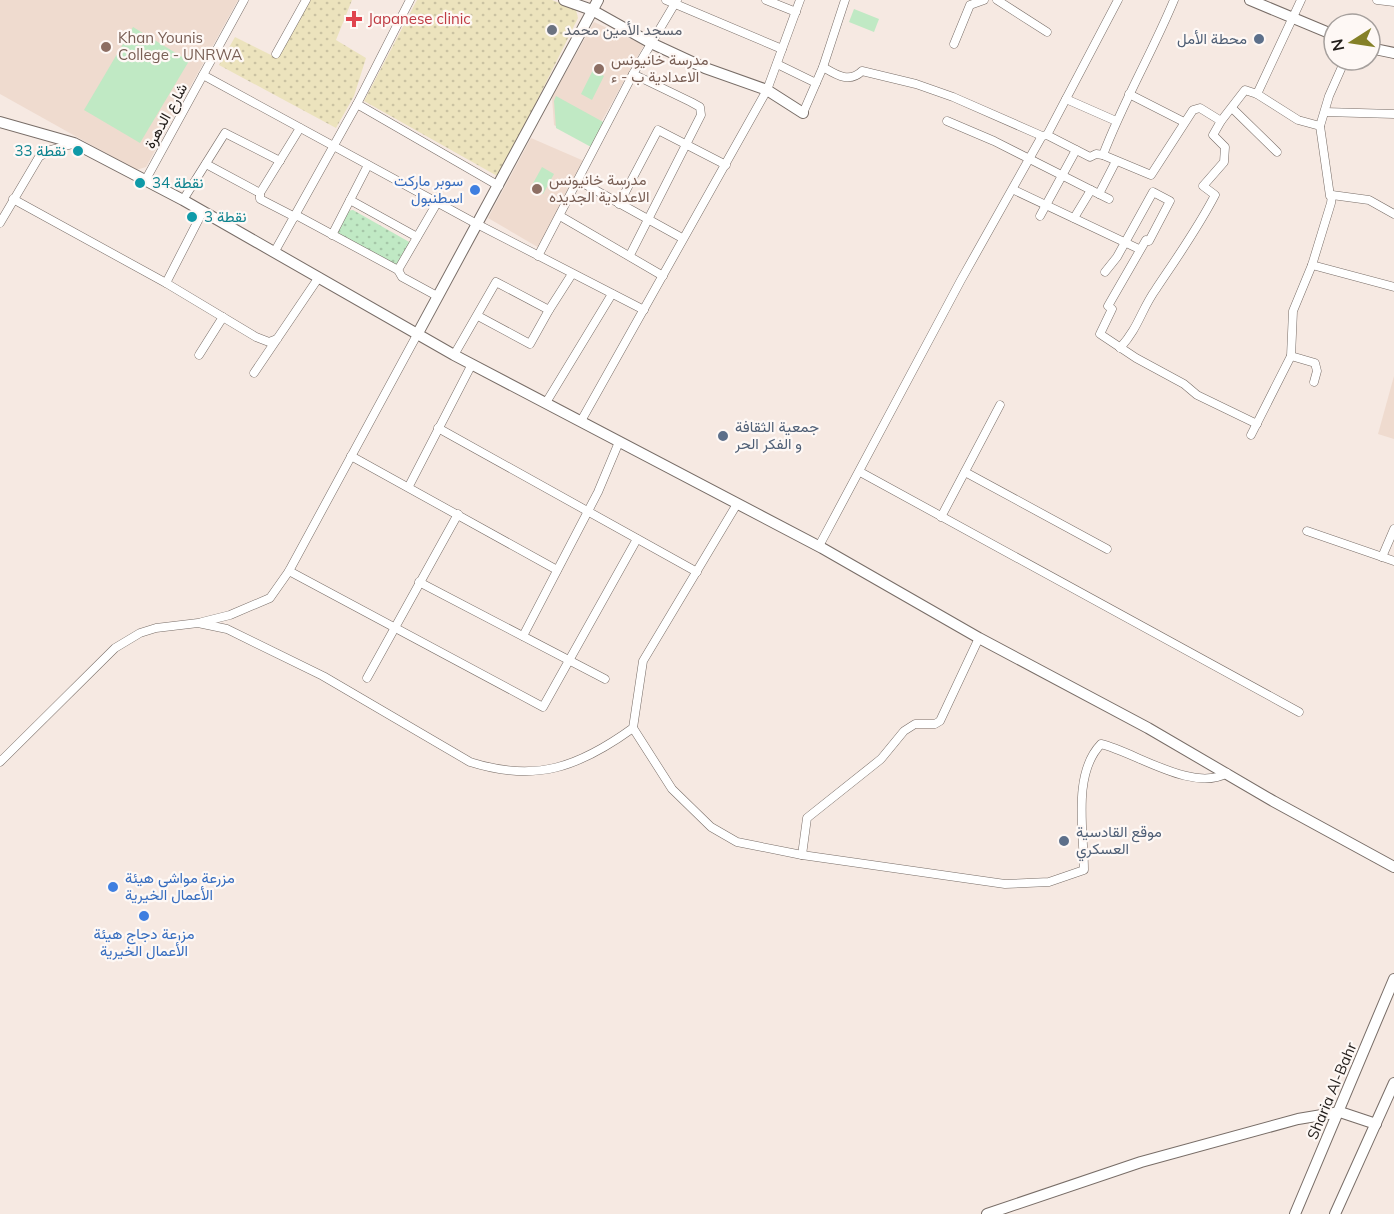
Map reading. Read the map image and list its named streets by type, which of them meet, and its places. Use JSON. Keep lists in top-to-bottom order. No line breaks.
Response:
{"streets":{"street":["شارع الدهرة","Sharia Al-Bahr"]},"places":{"health":["Japanese clinic"],"other":["مسجد الأمين محمد","محطة الأمل","Khan Younis College - UNRWA","مدرسة خانيونس الاعدادية ب - ء","نقطة 33","نقطة 34","مدرسة خانيونس الاعدادية الجديده","سوبر ماركت اسطنبول","نقطة 3","جمعية الثقافة و الفكر الحر","موقع القادسية العسكري","مزرعة مواشي هيئة الأعمال الخيرية","مزرعة دجاج هيئة الأعمال الخيرية"]},"north":"left"}
